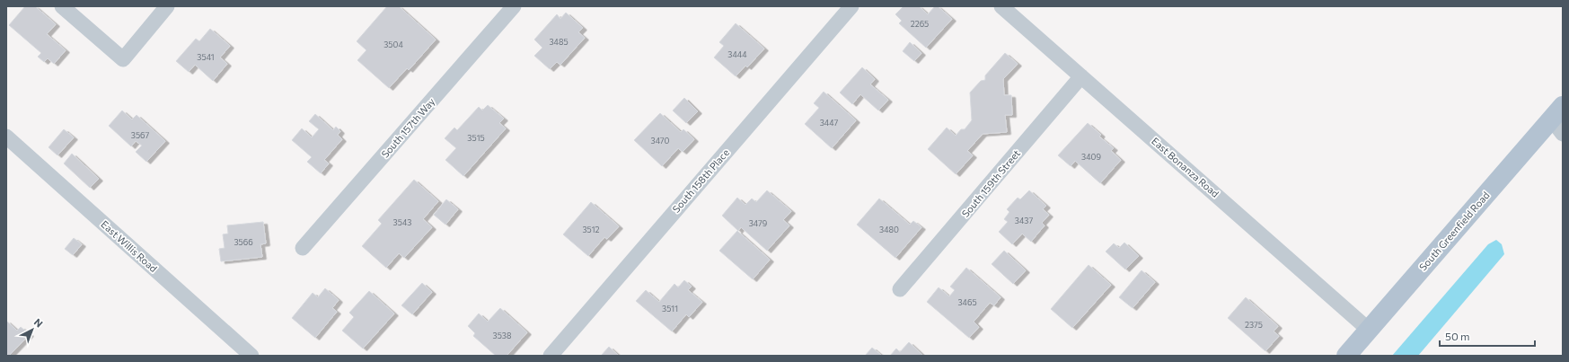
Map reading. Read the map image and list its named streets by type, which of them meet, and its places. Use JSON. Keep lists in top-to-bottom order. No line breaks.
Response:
{"streets":{"main road":["South Greenfield Road"],"street":["South 157th Way","East Bonanza Road","South 158th Place","South 159th Street","East Willis Road"]},"crossings":[["East Bonanza Road","South 159th Street"],["East Bonanza Road","South Greenfield Road"]],"house_numbers":["2265","3485","3504","3444","3541","3447","3567","3515","3470","3409","3437","3543","3479","3512","3480","3566","3465","3511","2375","3538"],"scale_bar":"50 m","north":"top right"}
